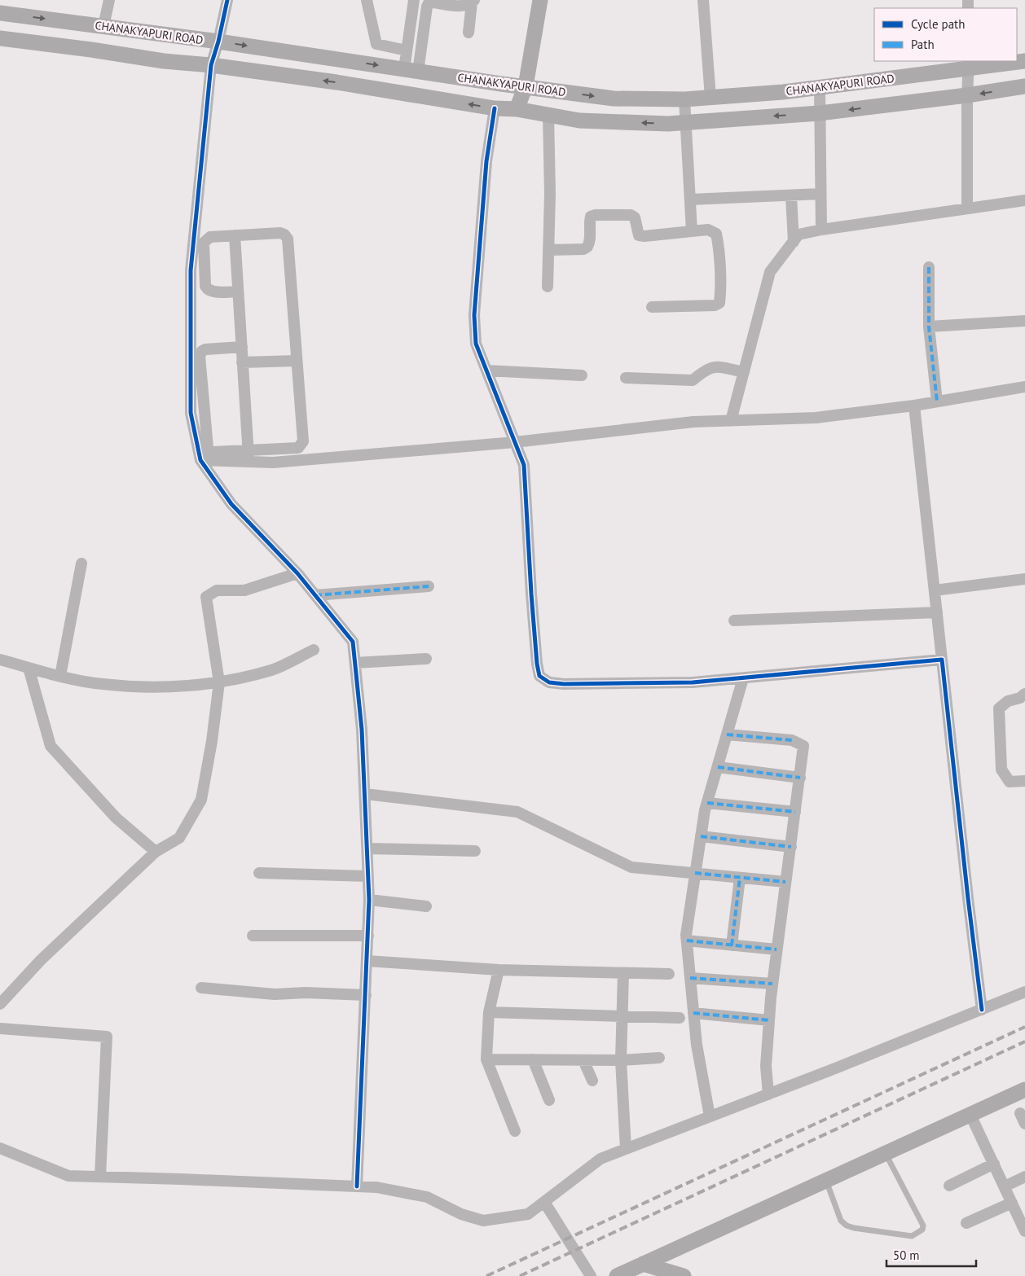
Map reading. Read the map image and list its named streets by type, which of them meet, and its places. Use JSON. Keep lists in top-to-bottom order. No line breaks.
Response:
{"streets":{"street":["CHANAKYAPURI ROAD"]},"legend":["Cycle path","Path"],"scale_bar":"50 m"}
